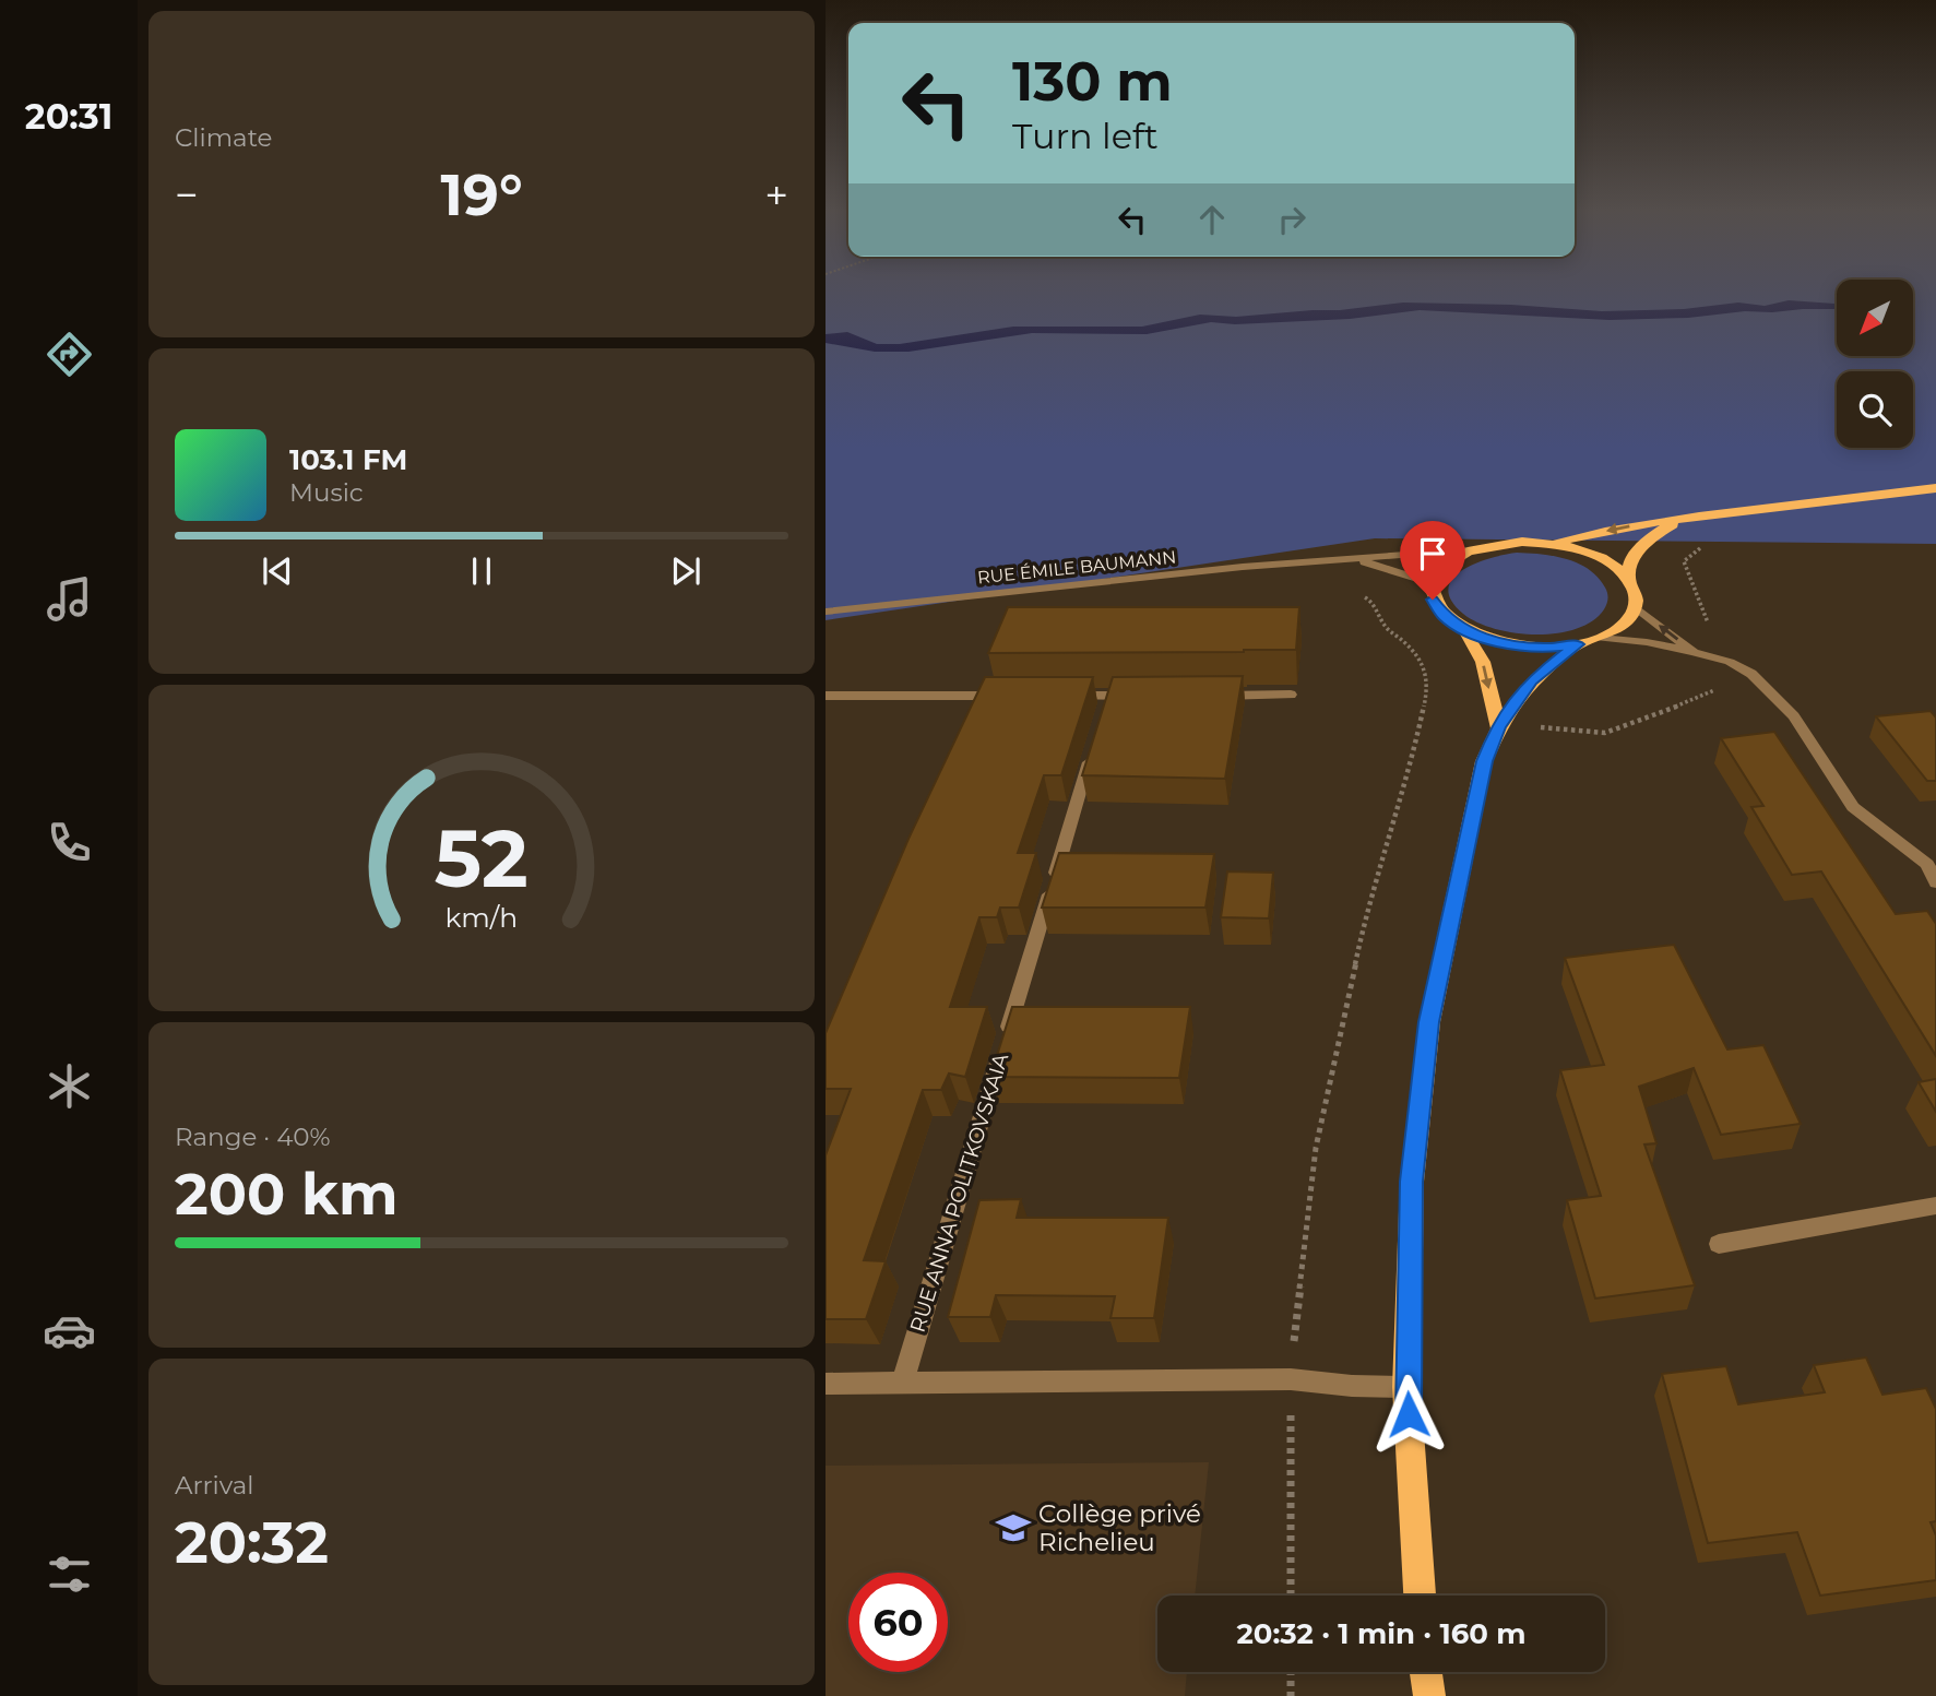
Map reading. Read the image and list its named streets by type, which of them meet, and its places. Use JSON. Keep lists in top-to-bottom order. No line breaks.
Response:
{"streets":{"street":["RUE ÉMILE BAUMANN","RUE ANNA POLITKOVSKAIA"]},"places":{"school or university":["Collège privé Richelieu"]},"north":"bottom left","page":{"tabs":"20:31","tile":["Climate",["Range · 40%","200 km"],["Arrival","20:32"]],"turn":["130 m","Turn left"],"heat":["−","19°","+"],"song":["103.1 FM","Music"],"limit":"60","trip":"20:32 · 1 min · 160 m","gauge":["52","km/h"]}}
